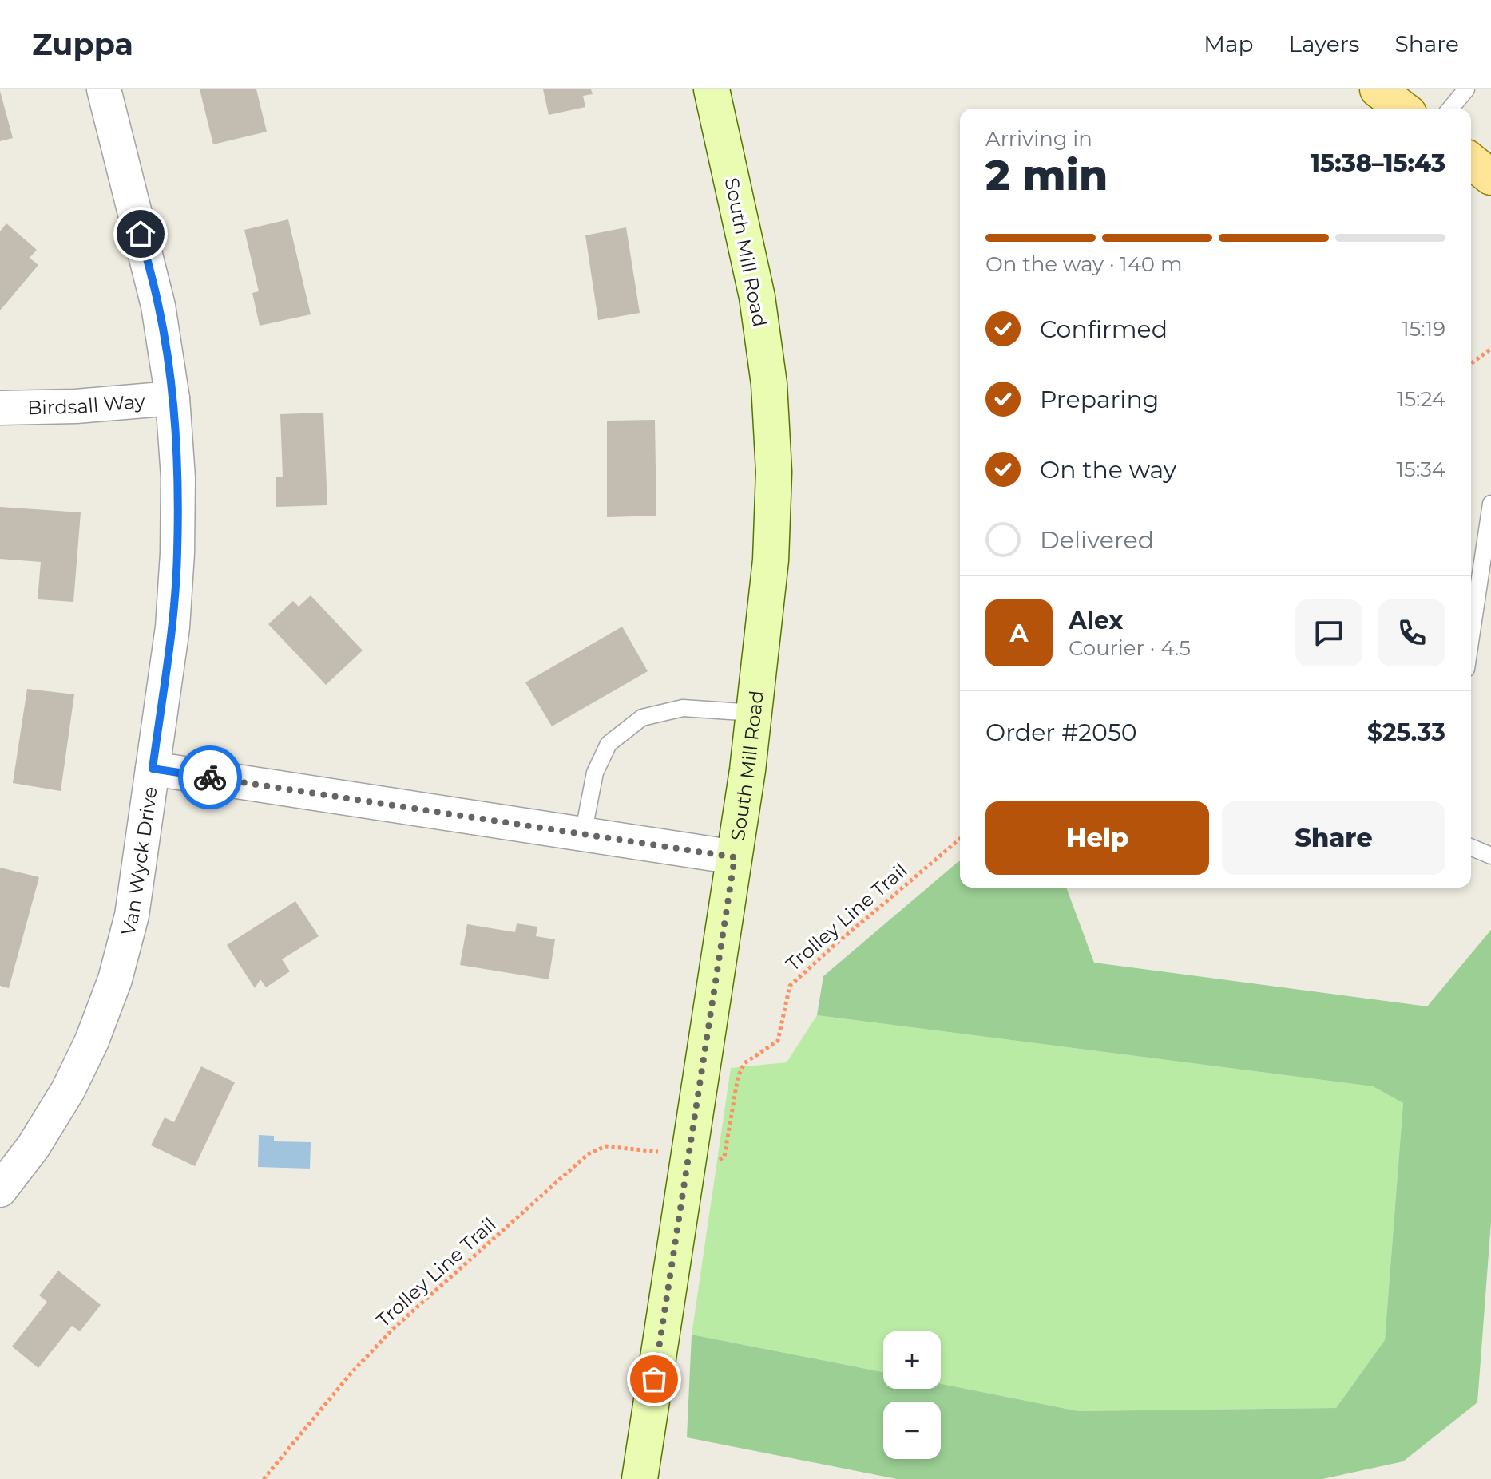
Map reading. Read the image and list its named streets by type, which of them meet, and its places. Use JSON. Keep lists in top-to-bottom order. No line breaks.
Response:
{"streets":{"main road":["South Mill Road"],"street":["Birdsall Way","Van Wyck Drive"],"path":["Trolley Line Trail"]},"crossings":[["Birdsall Way","Van Wyck Drive"]],"page":{"header":"Zuppa","nav":["Map","Layers","Share"],"heading":["2 min","Arriving in","15:38–15:43"],"panel":["Alex","Courier · 4.5","Order #2050","$25.33"],"bar":"On the way · 140 m","list":[["Confirmed","15:19"],["Preparing","15:24"],["On the way","15:34"],"Delivered"],"round":"A","buttons":["Help","Share"],"map_buttons":["+","−"]}}
